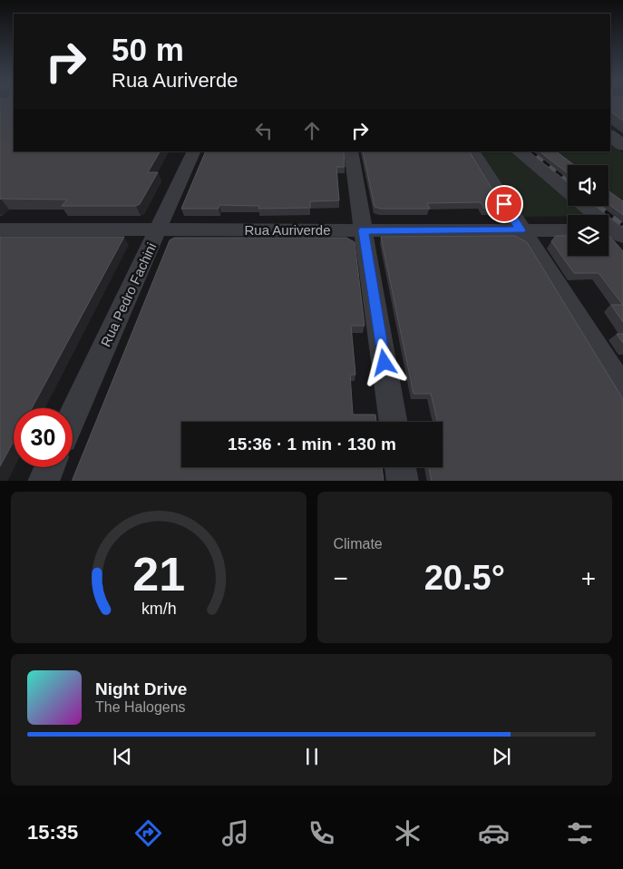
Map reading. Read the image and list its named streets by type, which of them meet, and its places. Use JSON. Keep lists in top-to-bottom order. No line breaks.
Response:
{"streets":{"street":["Rua Auriverde","Rua Pedro Fachini"]},"crossings":[["Rua Auriverde","Rua Pedro Fachini"]],"page":{"turn":["50 m","Rua Auriverde"],"limit":"30","trip":"15:36 · 1 min · 130 m","tile":"Climate","heat":["−","20.5°","+"],"song":["Night Drive","The Halogens"],"tabs":"15:35","gauge":["21","km/h"]}}
